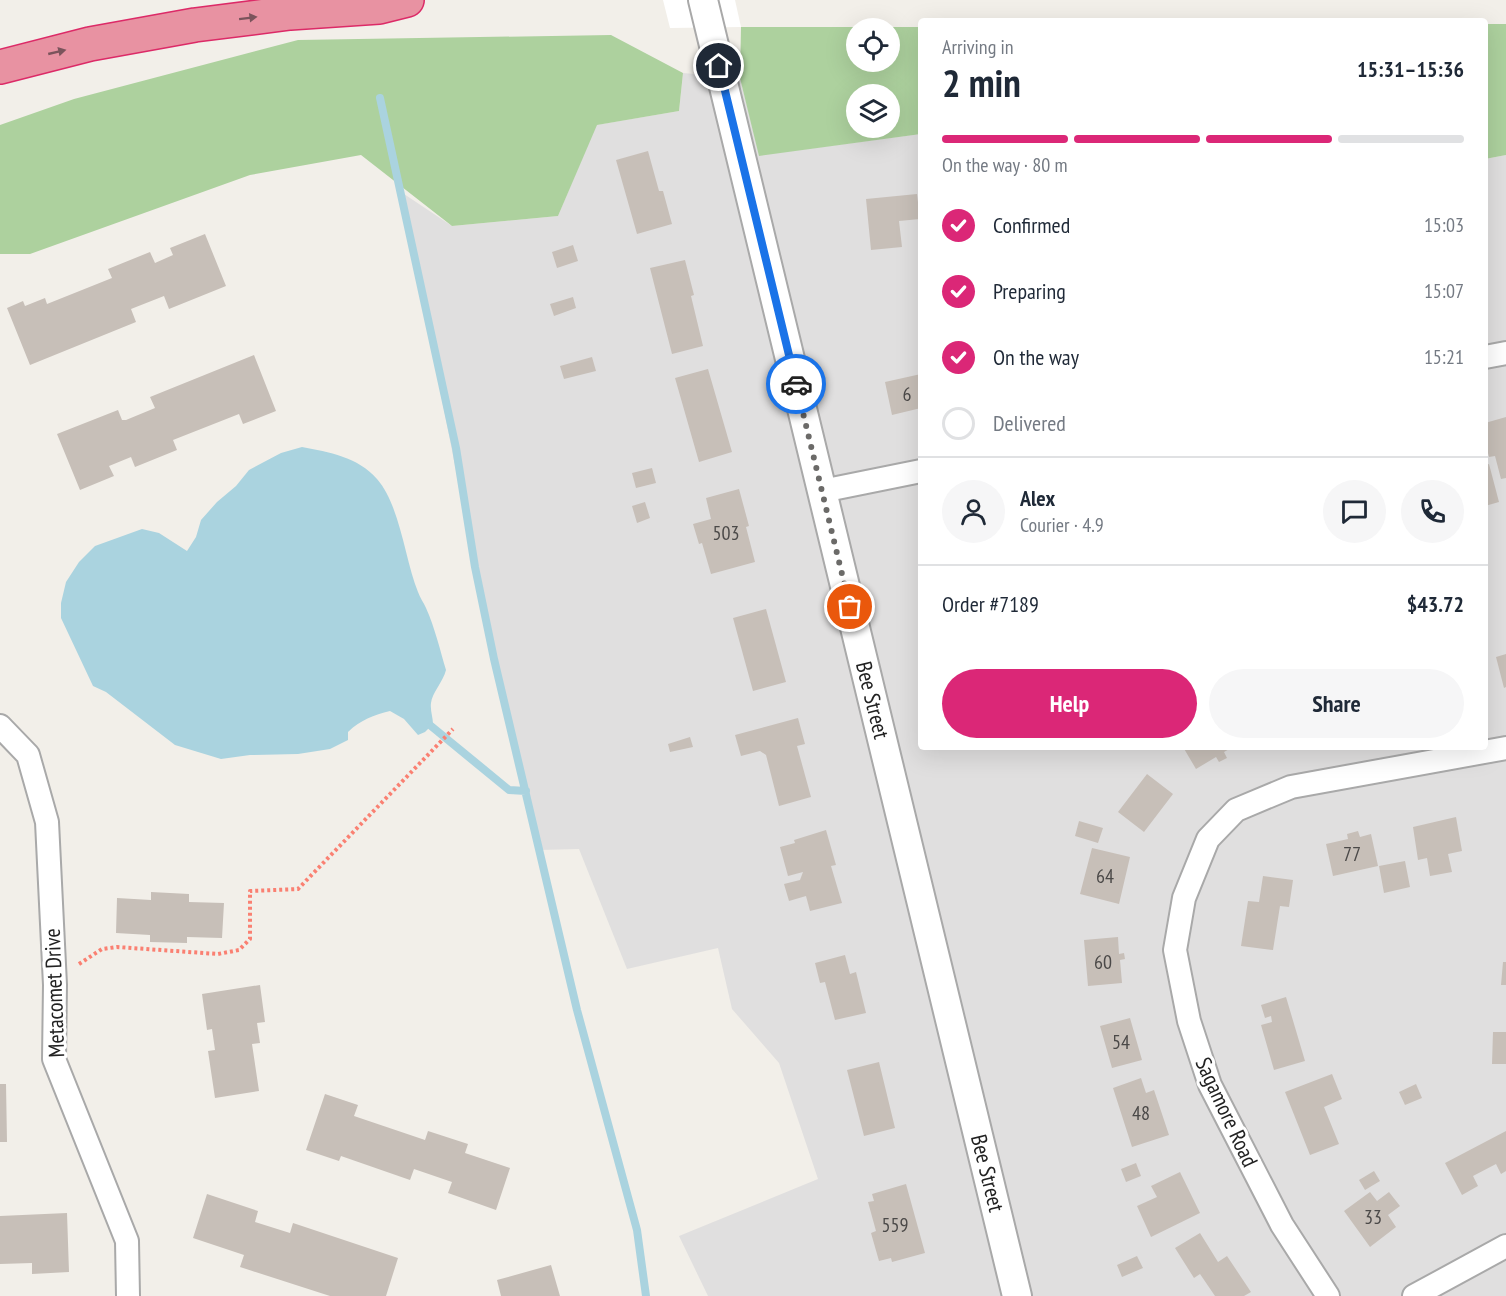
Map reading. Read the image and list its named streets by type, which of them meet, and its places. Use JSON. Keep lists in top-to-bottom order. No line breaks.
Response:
{"streets":{"street":["Bee Street","Metacomet Drive","Sagamore Road"]},"house_numbers":["6","503","77","64","60","54","48","33","559"],"page":{"heading":["2 min","Arriving in","15:31–15:36"],"panel":["Alex","Courier · 4.9","Order #7189","$43.72"],"bar":"On the way · 80 m","list":[["Confirmed","15:03"],["Preparing","15:07"],["On the way","15:21"],"Delivered"],"buttons":["Help","Share"]}}
